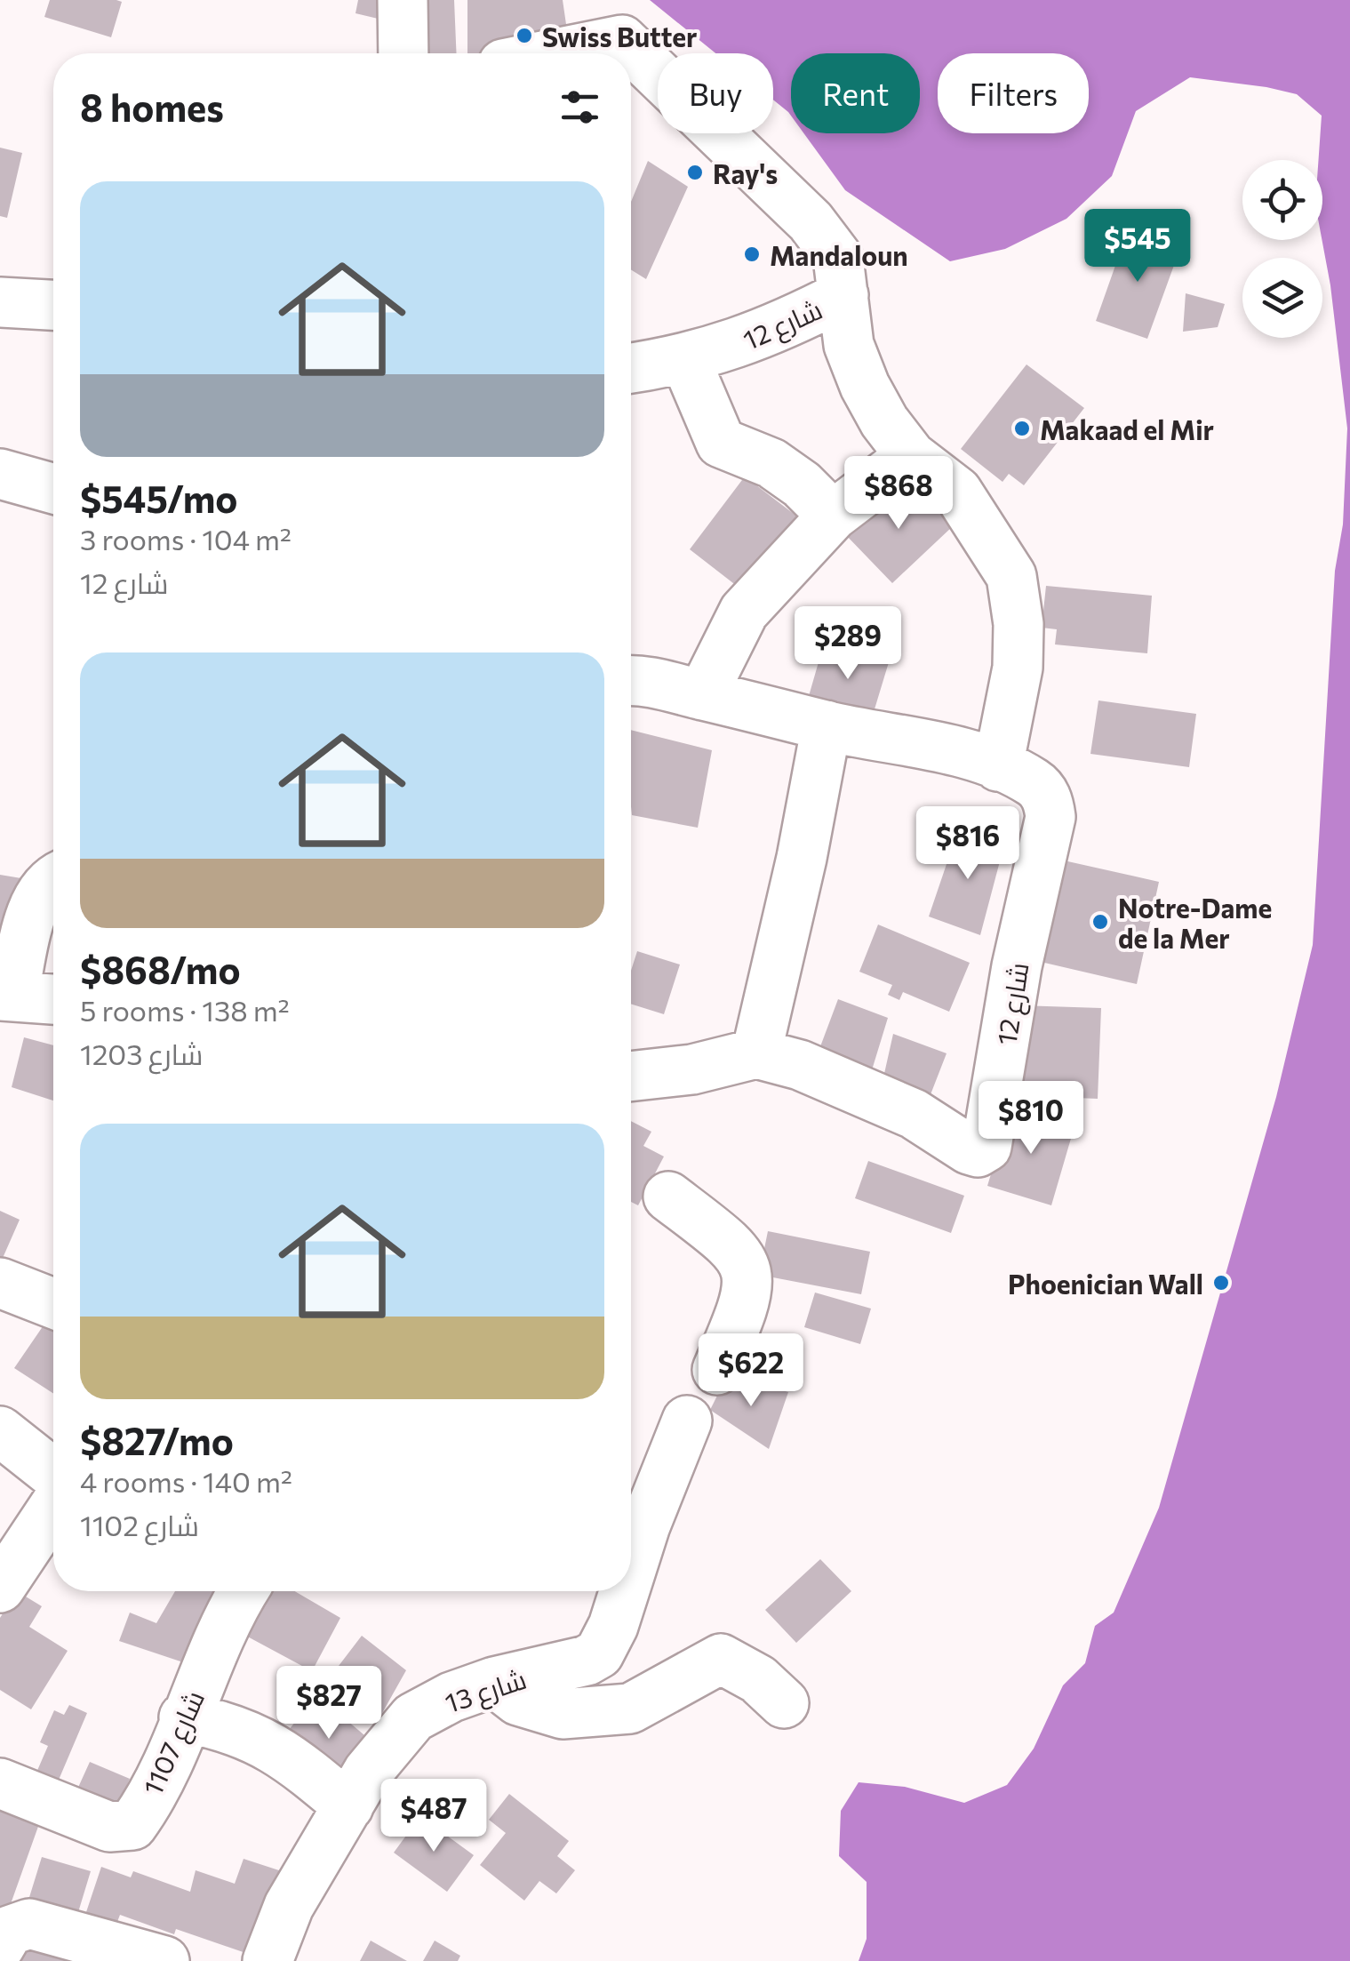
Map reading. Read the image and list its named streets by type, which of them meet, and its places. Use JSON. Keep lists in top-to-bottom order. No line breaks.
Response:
{"streets":{"street":["شارع 12","شارع 13","شارع 1107"]},"places":["Swiss Butter","Ray's","Mandaloun","Makaad el Mir","Notre-Dame de la Mer","Phoenician Wall"],"page":{"chip":["Buy","Rent","Filters"],"heading":"8 homes","list":[{"name":"$545/mo","note":"3 rooms · 104 m² · شارع 12"},{"name":"$868/mo","note":"5 rooms · 138 m² · شارع 1203"},{"name":"$827/mo","note":"4 rooms · 140 m² · شارع 1102"}],"price":["$545","$868","$289","$816","$810","$622","$827","$487"]}}
